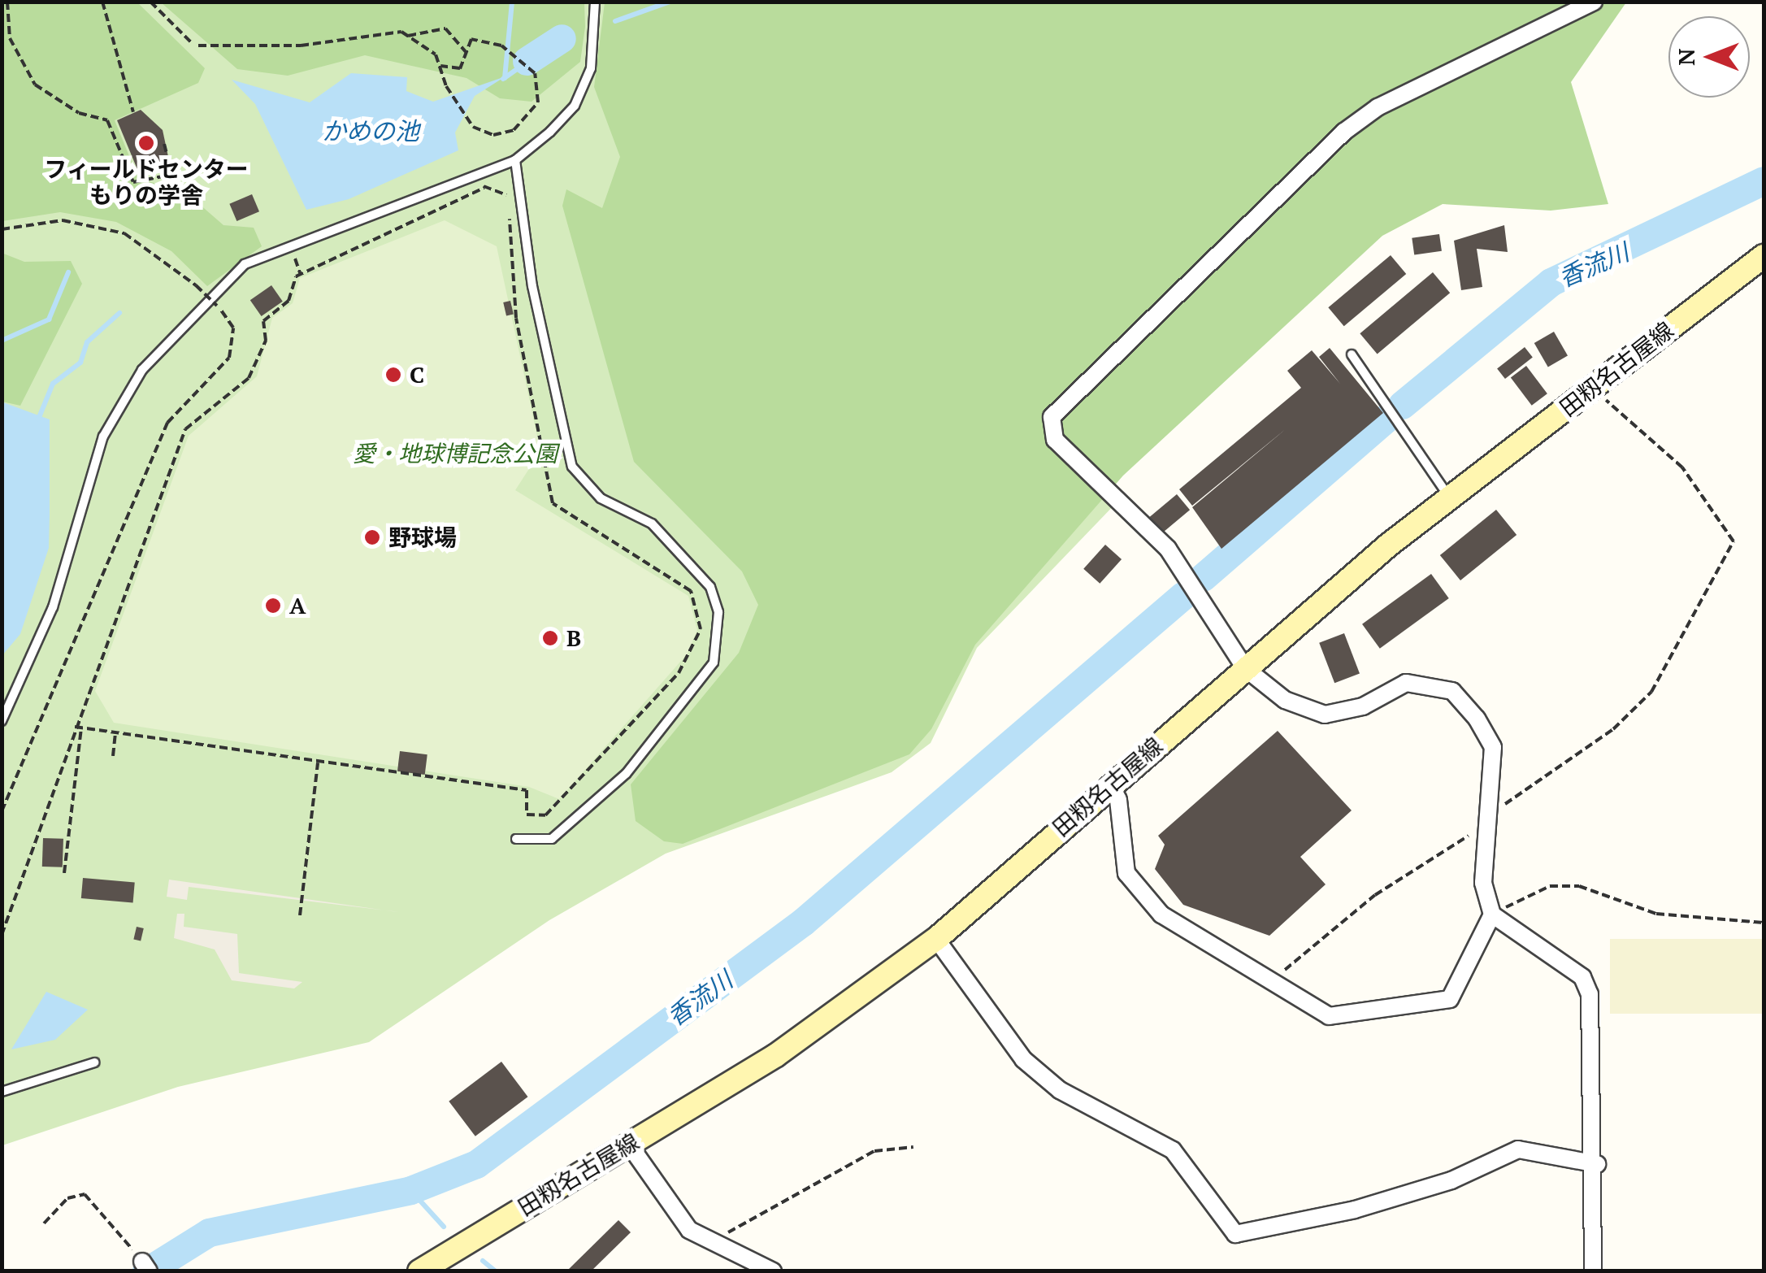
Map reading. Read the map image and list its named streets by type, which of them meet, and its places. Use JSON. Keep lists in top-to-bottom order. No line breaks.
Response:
{"streets":{"main road":["田籾名古屋線"]},"water":["かめの池","香流川"],"parks":["愛・地球博記念公園"],"places":["フィールドセンター もりの学舎","C","野球場","A","B"],"north":"left"}
